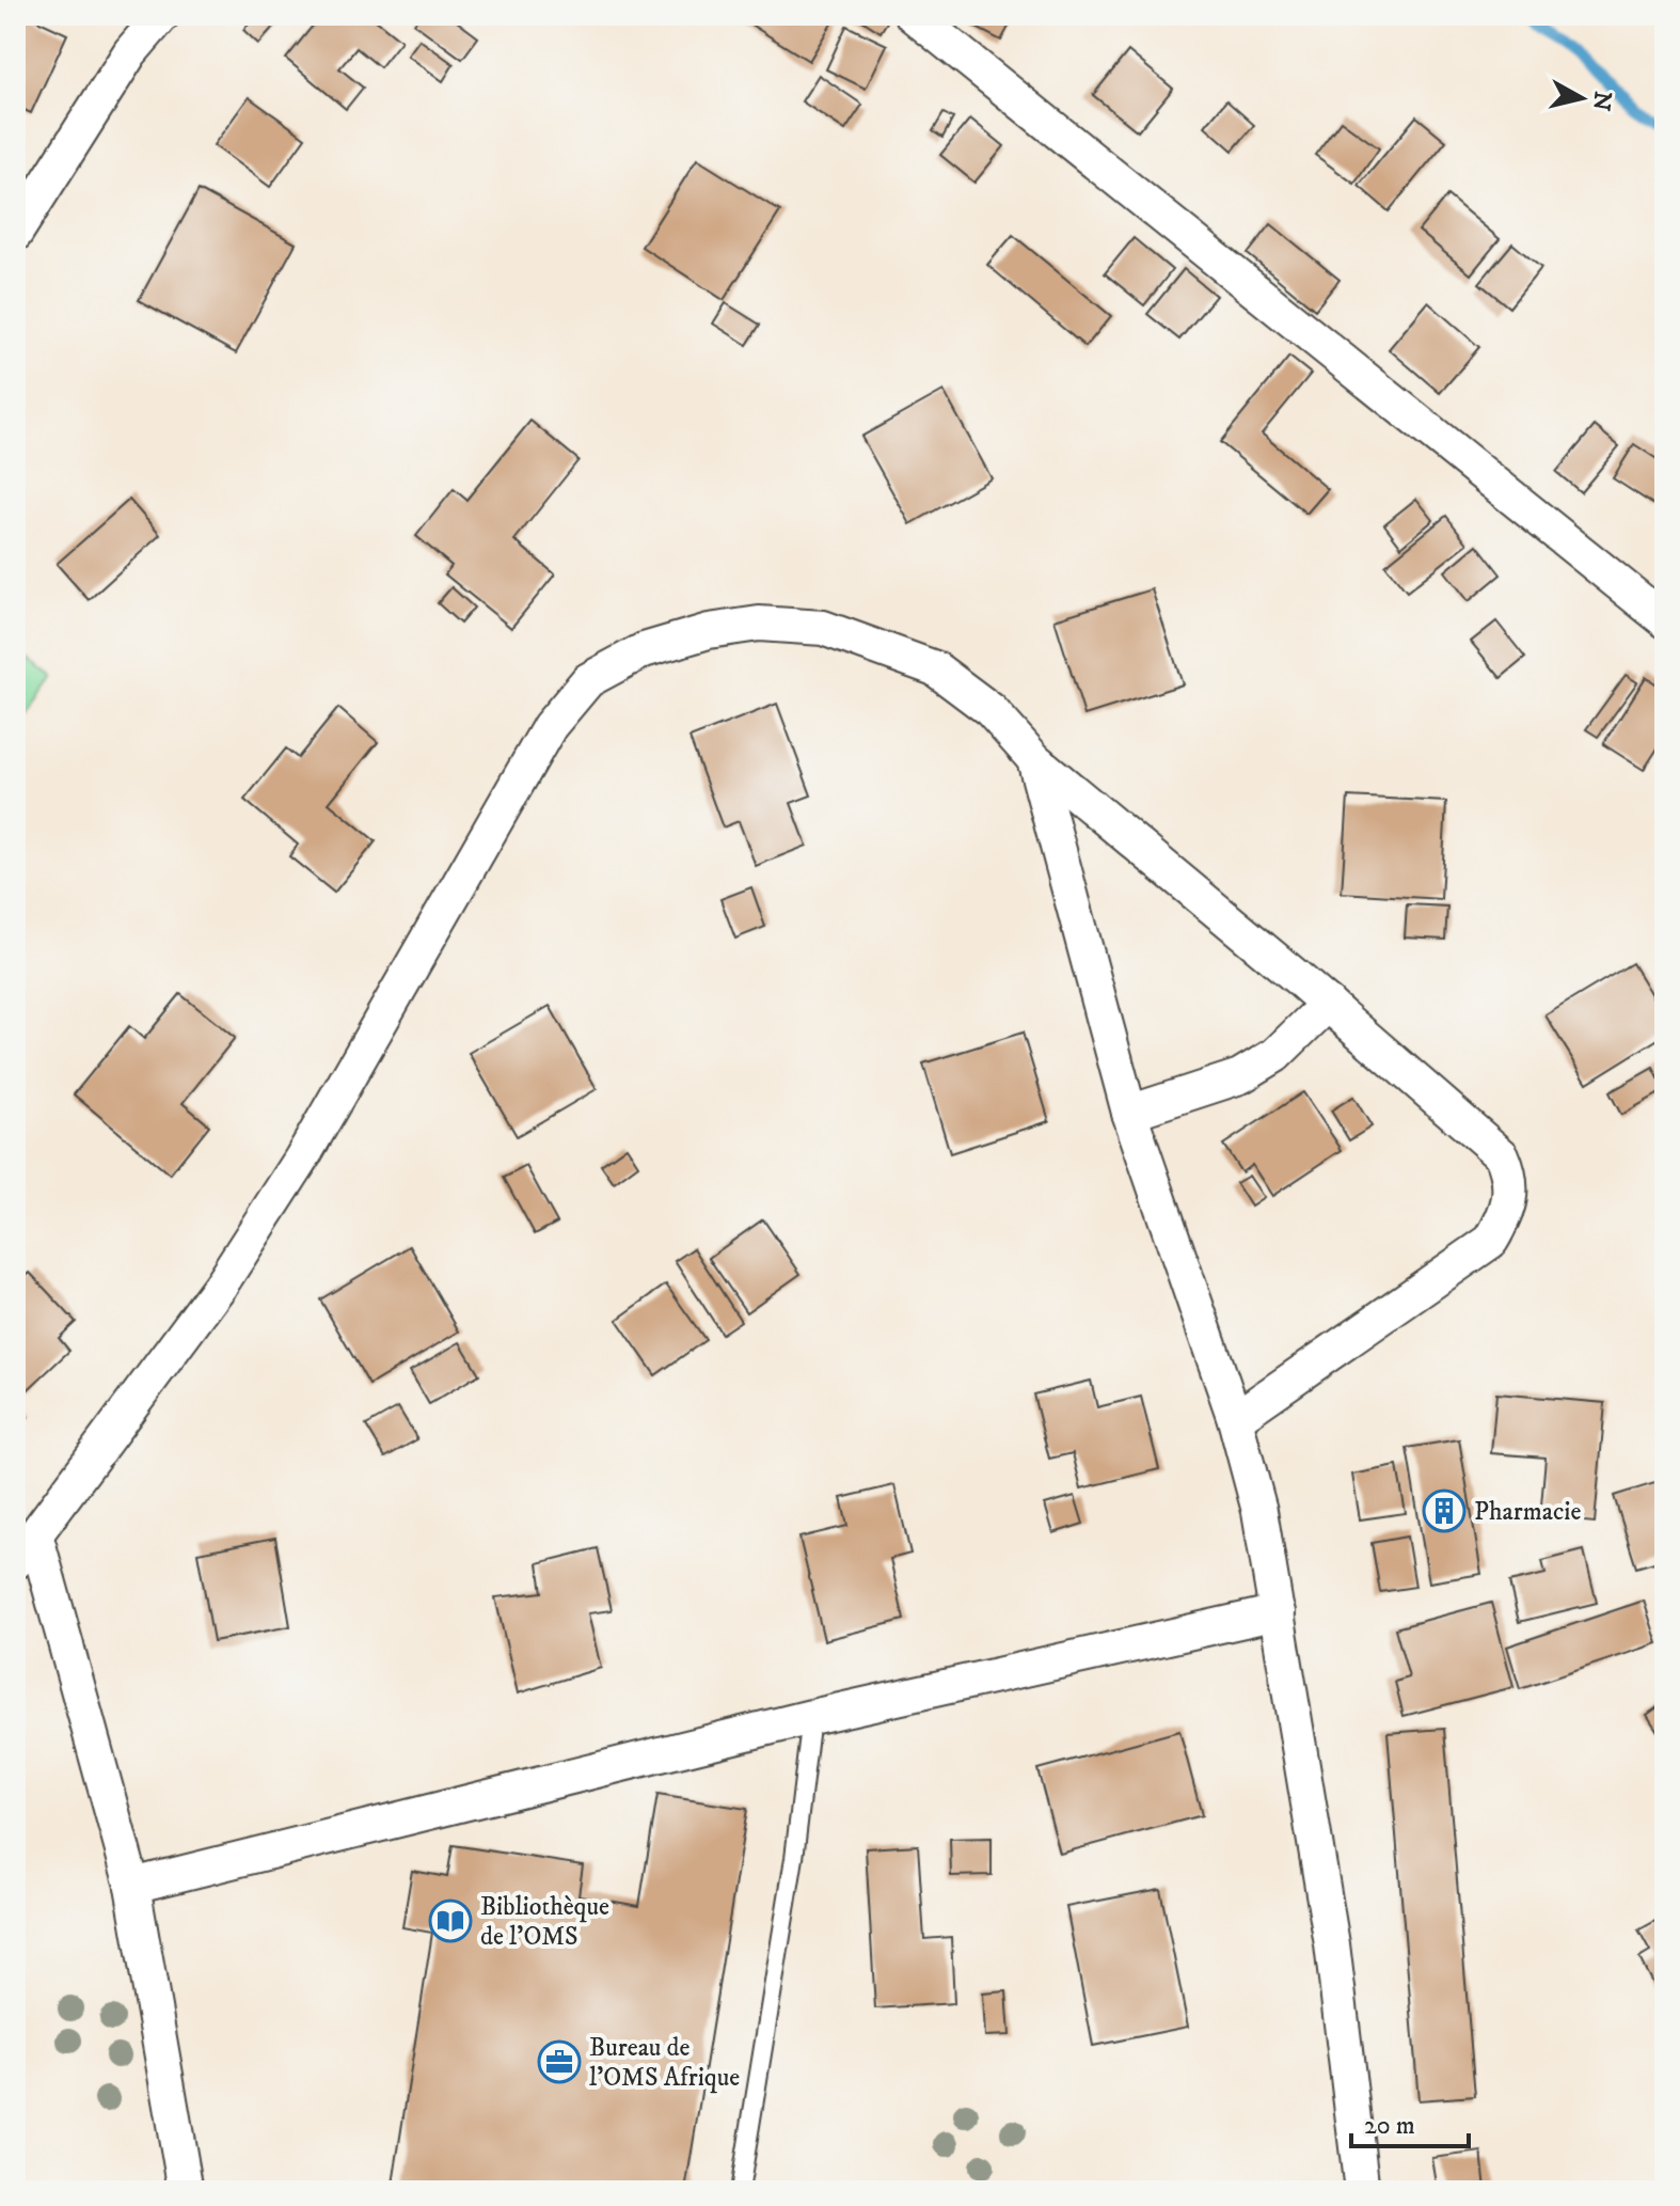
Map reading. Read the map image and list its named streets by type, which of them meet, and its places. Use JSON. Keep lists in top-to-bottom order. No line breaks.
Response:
{"places":{"building":["Pharmacie"],"library":["Bibliothèque de l'OMS"],"office":["Bureau de l'OMS Afrique"]},"scale_bar":"20 m","north":"right"}
